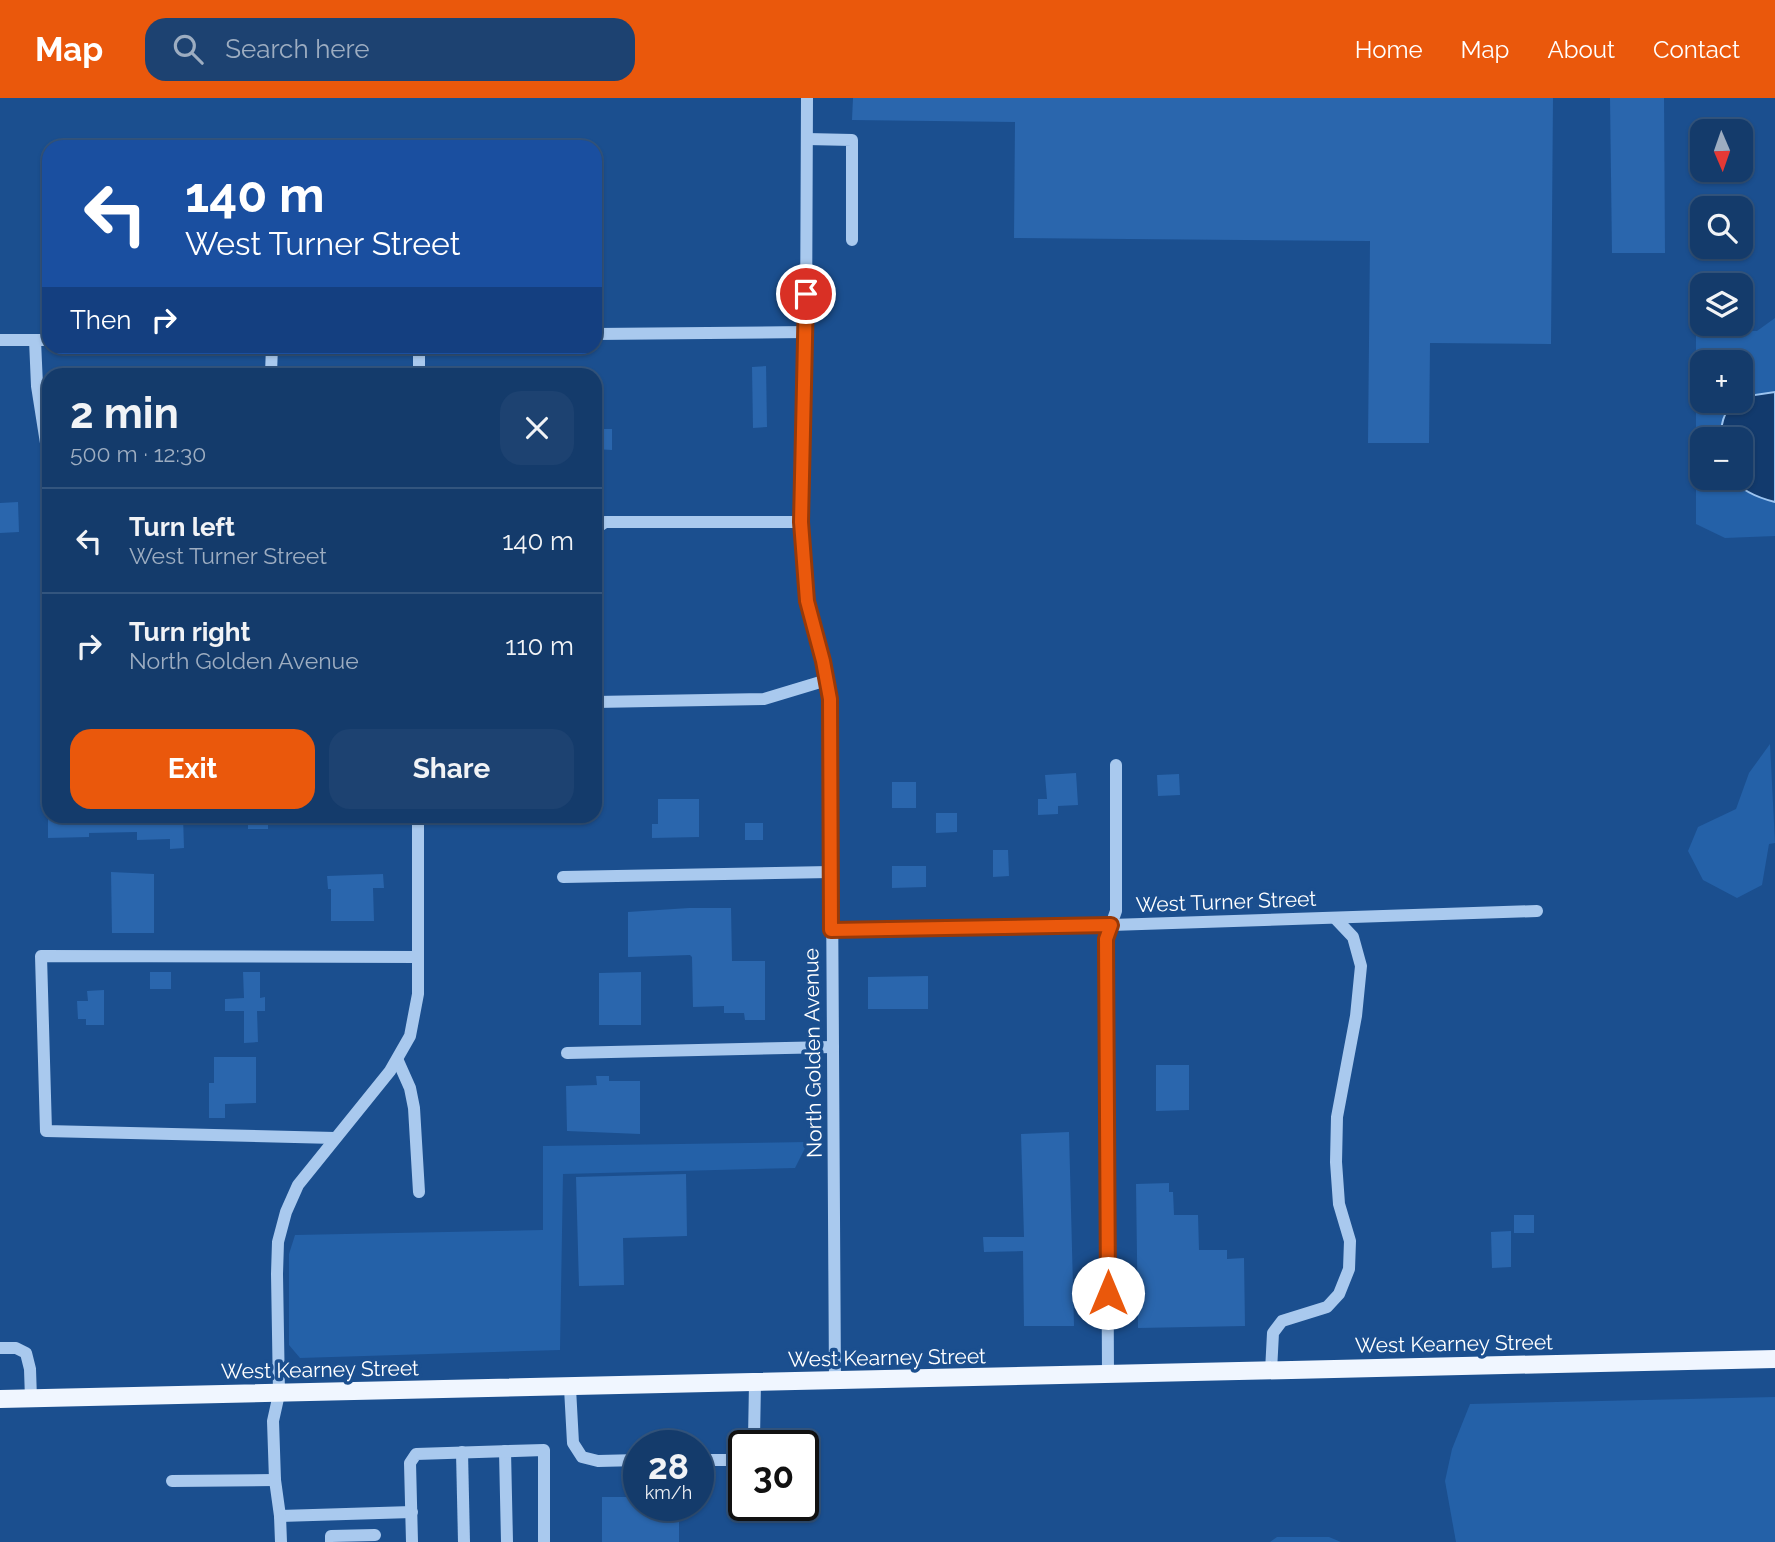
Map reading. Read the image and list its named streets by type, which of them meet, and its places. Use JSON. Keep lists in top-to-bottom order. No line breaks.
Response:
{"streets":{"main road":["West Kearney Street"],"street":["West Turner Street","North Golden Avenue"]},"crossings":[["West Turner Street","North Golden Avenue"],["North Golden Avenue","West Kearney Street"]],"north":"bottom","page":{"header":"Map","search":"Search here","nav":["Home","Map","About","Contact"],"map_buttons":["+","−"],"turn":["140 m","West Turner Street"],"then":"Then","heading":["2 min","500 m · 12:30"],"list":[{"name":"Turn left","note":"West Turner Street","value":"140 m"},{"name":"Turn right","note":"North Golden Avenue","value":"110 m"}],"buttons":["Exit","Share"],"speed":"28 km/h","limit":"30"}}
